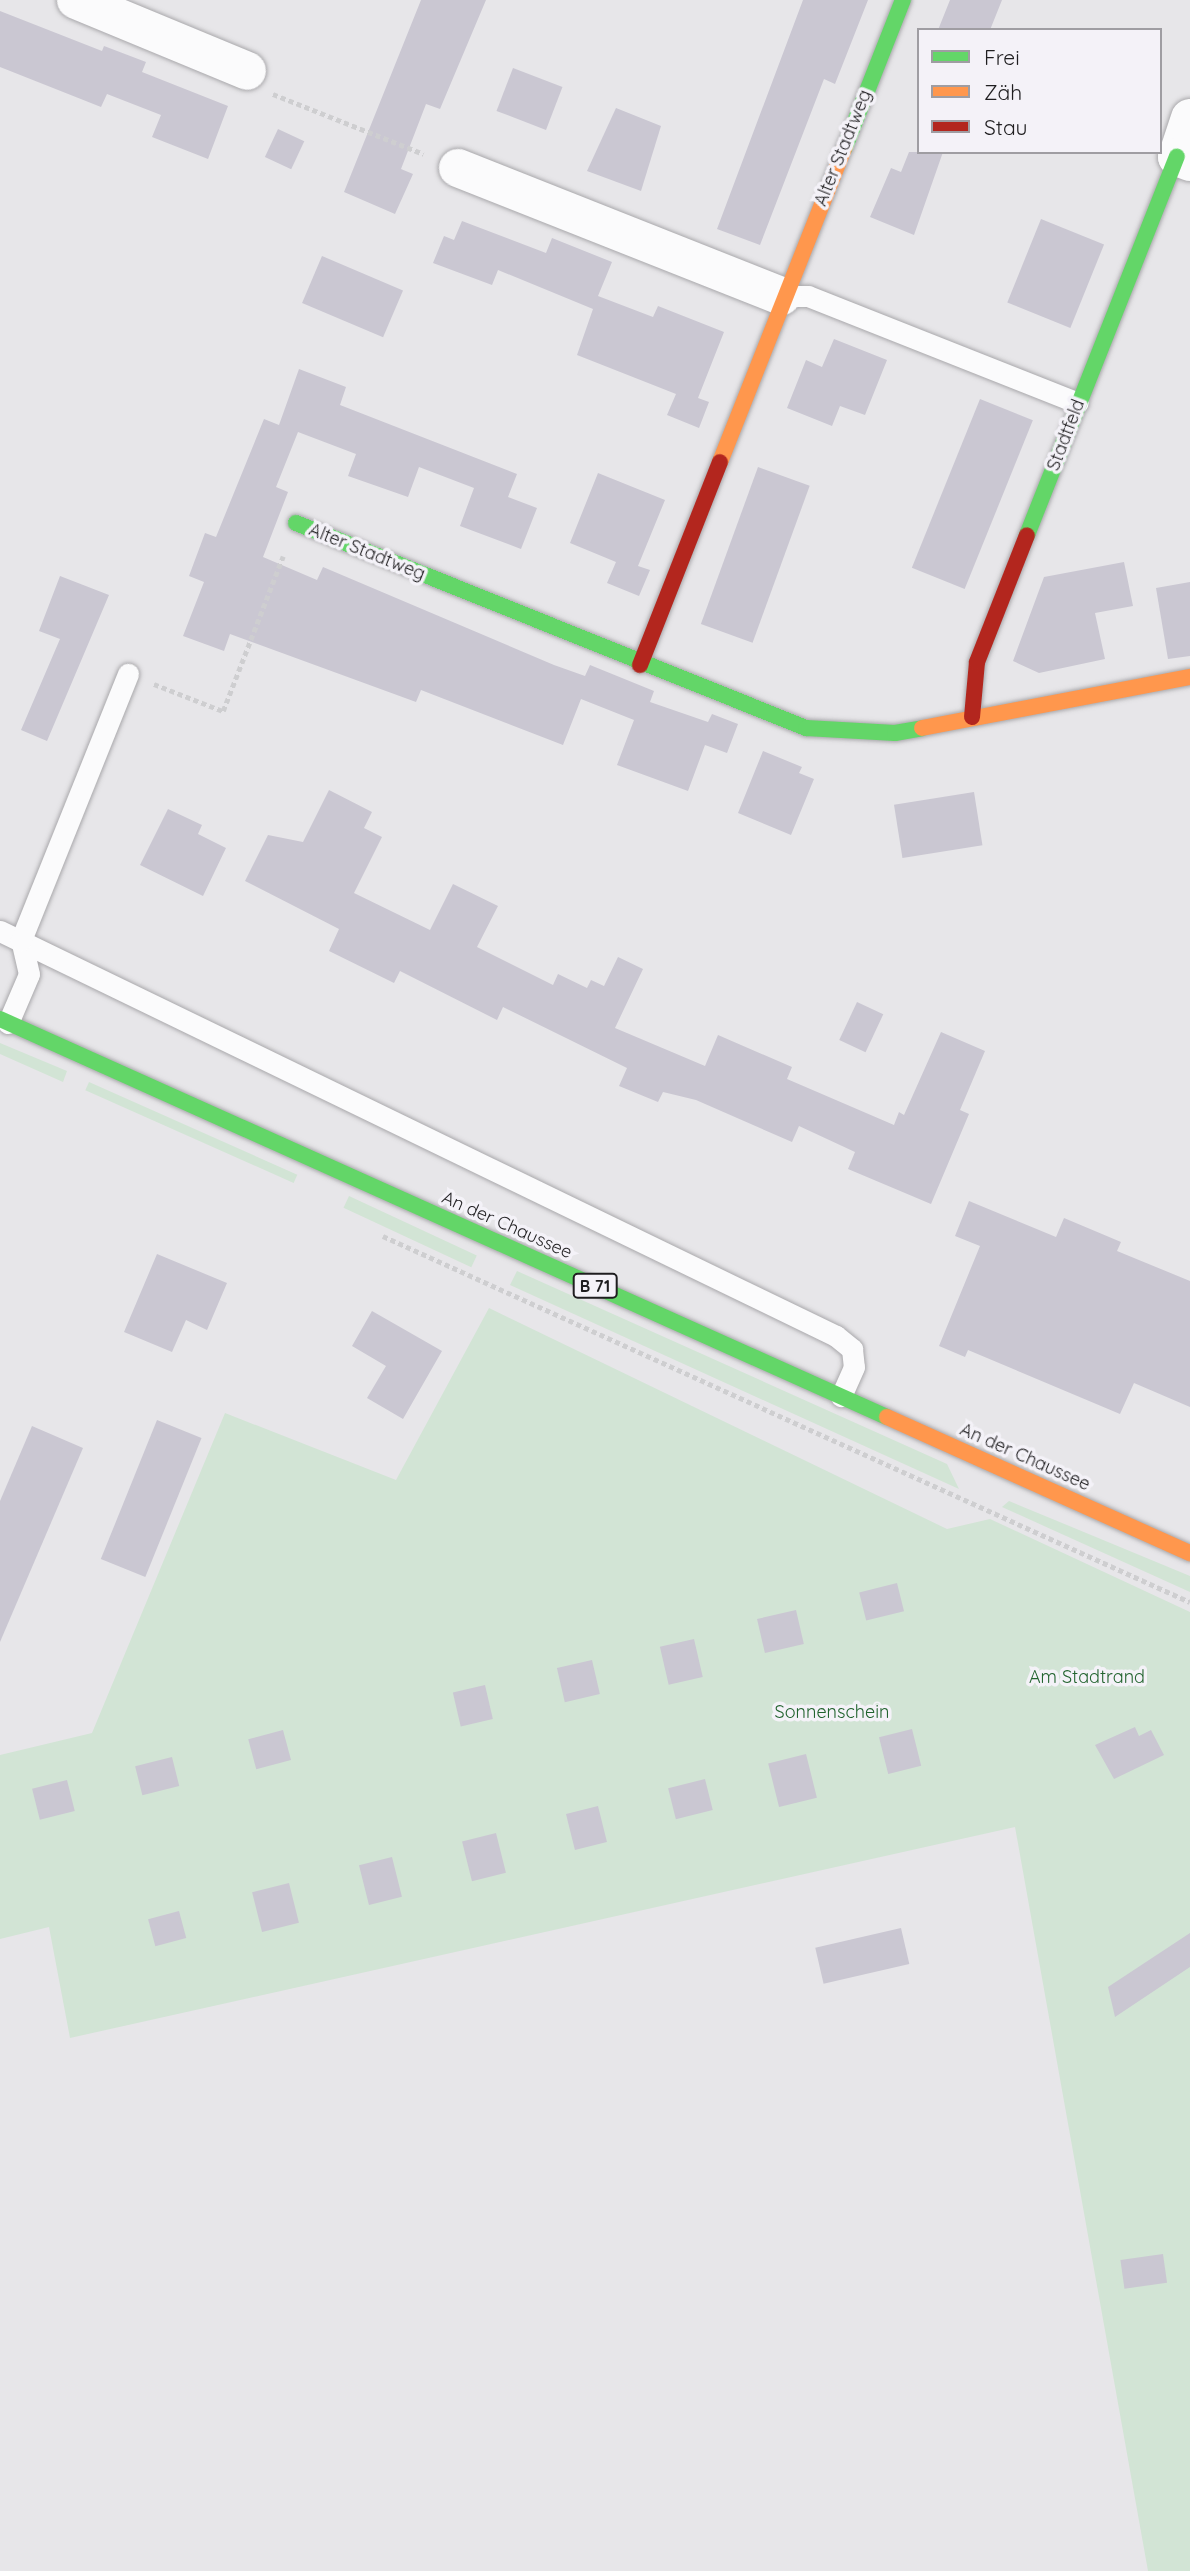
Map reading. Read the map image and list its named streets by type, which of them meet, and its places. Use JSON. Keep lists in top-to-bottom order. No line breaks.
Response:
{"streets":{"street":["Alter Stadtweg","Stadtfeld","An der Chaussee","B 71"]},"crossings":[["Alter Stadtweg","Stadtfeld"]],"parks":["Am Stadtrand","Sonnenschein"],"legend":["Frei","Zäh","Stau"]}
